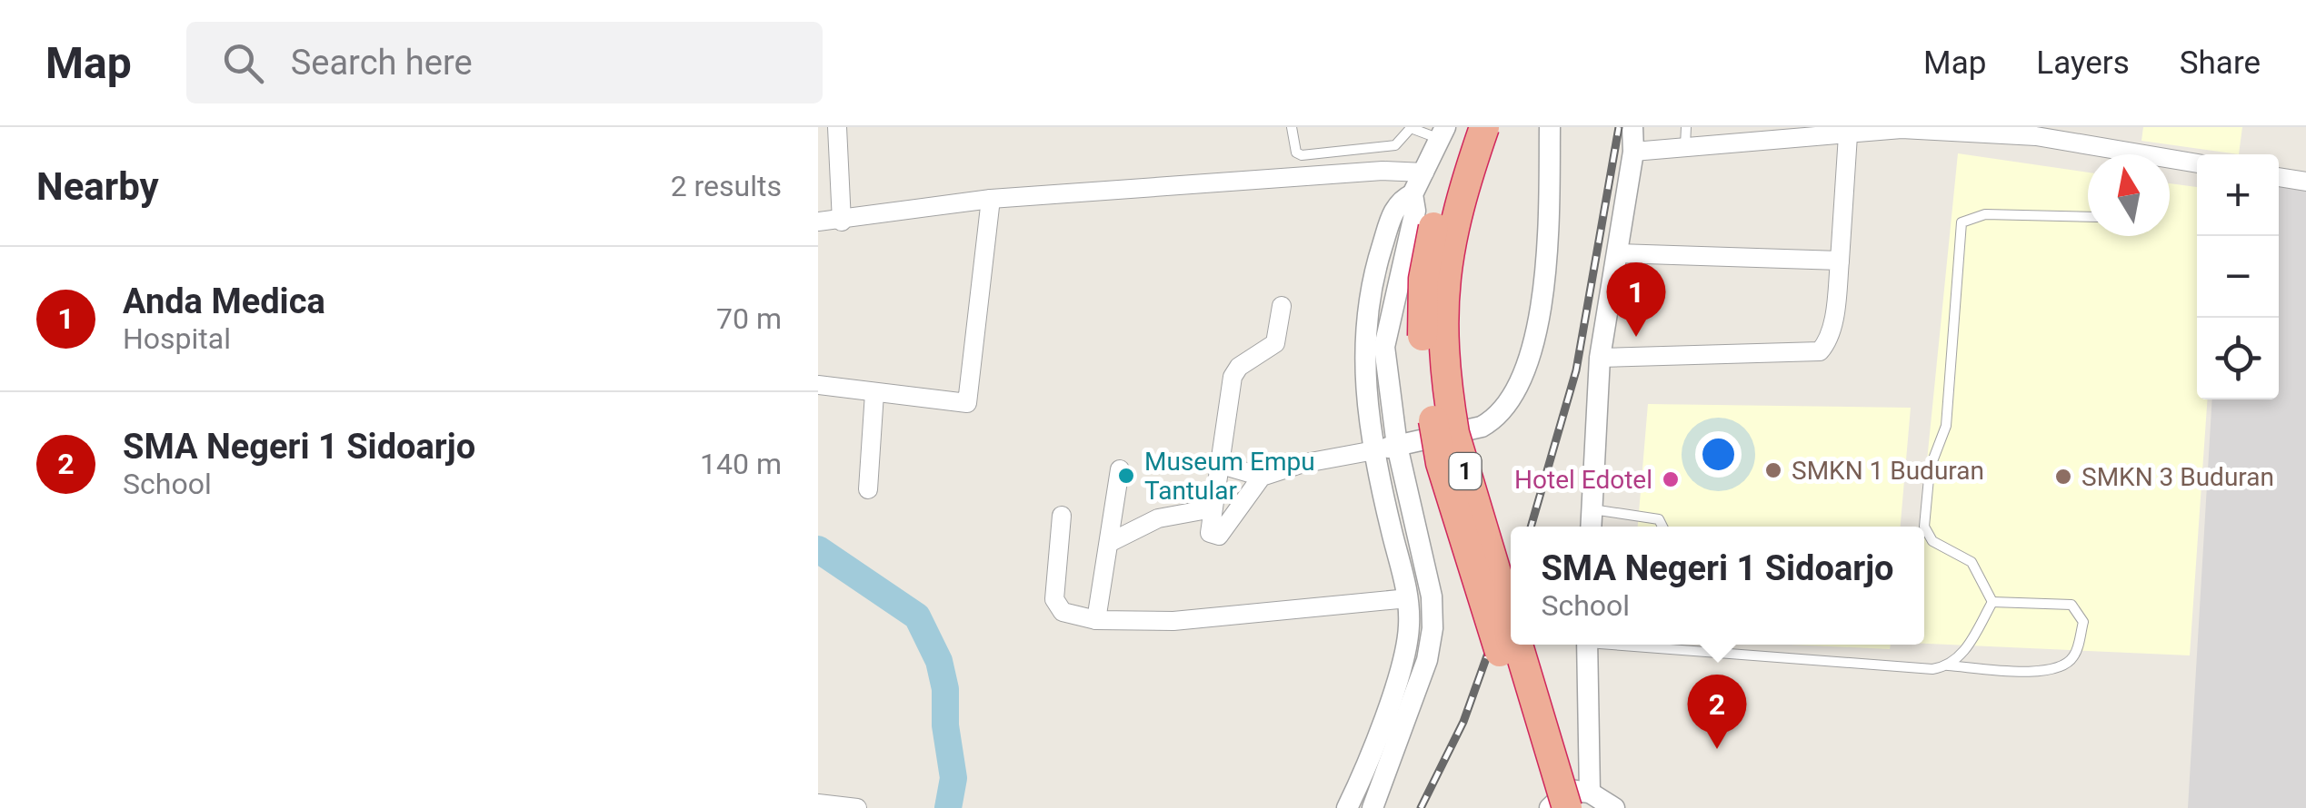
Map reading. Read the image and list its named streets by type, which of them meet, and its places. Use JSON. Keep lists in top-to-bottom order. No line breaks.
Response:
{"streets":{"highway":["1"]},"places":["SMKN 1 Buduran","Museum Empu Tantular","SMKN 3 Buduran","Hotel Edotel"],"north":"top","page":{"header":"Map","search":"Search here","nav":["Map","Layers","Share"],"heading":["Nearby","2 results"],"map_buttons":["+","−"],"list":[{"mark":"1","name":"Anda Medica","note":"Hospital","value":"70 m"},{"mark":"2","name":"SMA Negeri 1 Sidoarjo","note":"School","value":"140 m"}],"pins":["1","2"],"popup":["SMA Negeri 1 Sidoarjo","School"]}}
